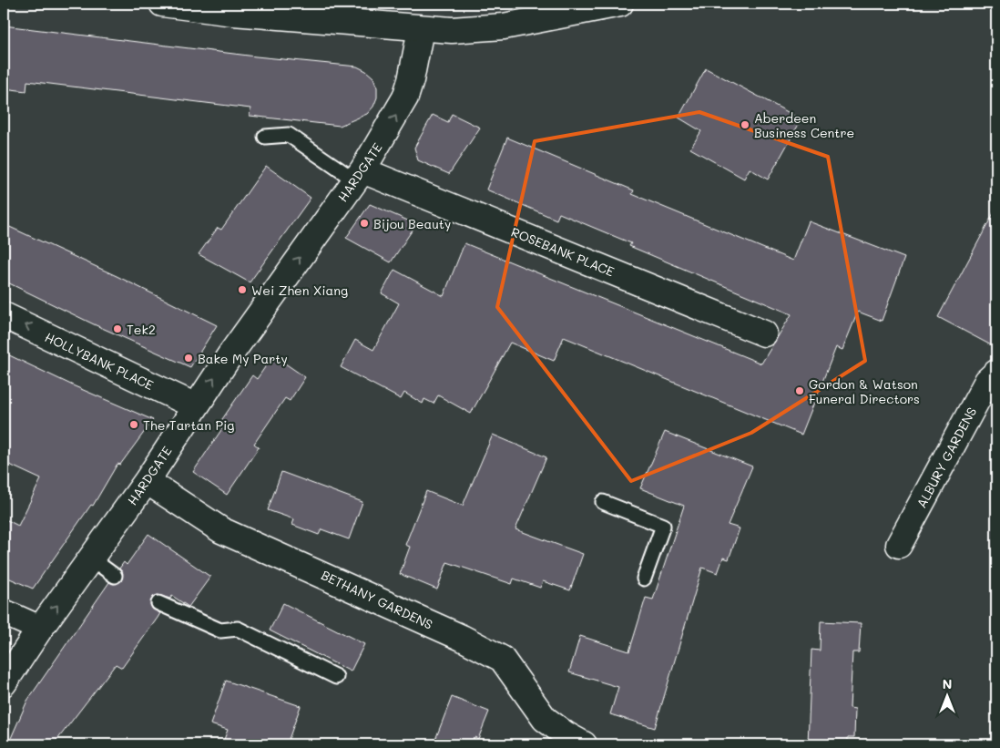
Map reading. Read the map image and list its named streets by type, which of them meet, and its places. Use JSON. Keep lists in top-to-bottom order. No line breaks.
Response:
{"streets":{"street":["HARDGATE","ROSEBANK PLACE","HOLLYBANK PLACE","ALBURY GARDENS","BETHANY GARDENS"]},"crossings":[["HARDGATE","ROSEBANK PLACE"],["HARDGATE","HOLLYBANK PLACE"],["HARDGATE","BETHANY GARDENS"]],"one_way":["HARDGATE","HOLLYBANK PLACE"],"places":["Aberdeen Business Centre","Bijou Beauty","Wei Zhen Xiang","Tek2","Bake My Party","Gordon & Watson Funeral Directors","The Tartan Pig"],"north":"top"}
